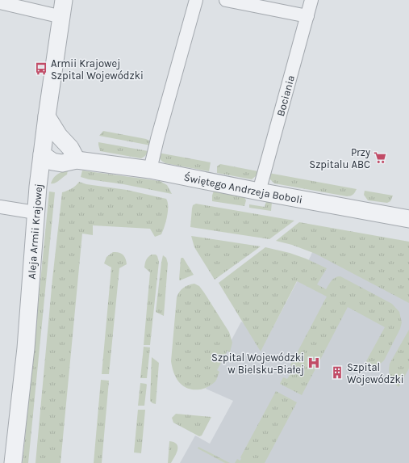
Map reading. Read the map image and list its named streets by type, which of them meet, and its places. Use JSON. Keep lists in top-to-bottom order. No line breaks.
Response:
{"streets":{"street":["Bociania","Świętego Andrzeja Boboli","Aleja Armii Krajowej"]},"crossings":[["Bociania","Świętego Andrzeja Boboli"],["Świętego Andrzeja Boboli","Aleja Armii Krajowej"]],"places":{"bus stop":["Armii Krajowej Szpital Wojewódzki"],"supermarket":["Przy Szpitalu ABC"],"hospital":["Szpital Wojewódzki w Bielsku-Białej"],"building":["Szpital Wojewódzki"]}}
